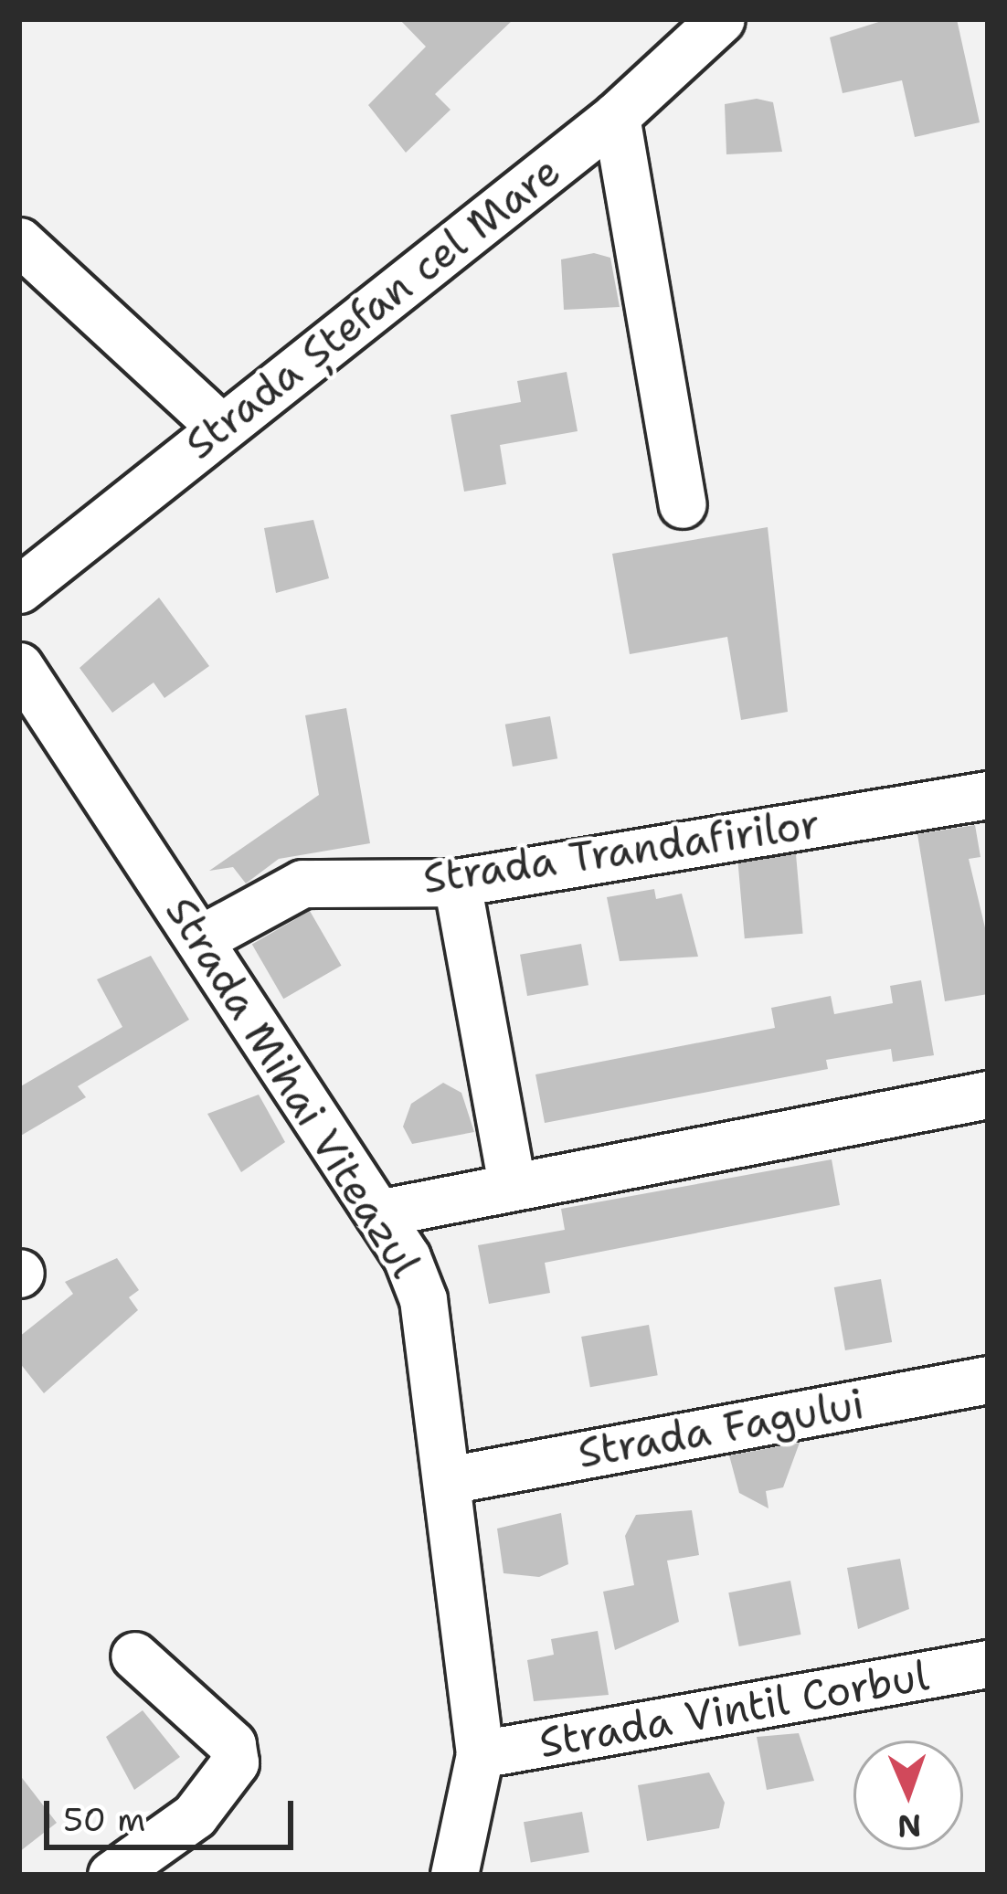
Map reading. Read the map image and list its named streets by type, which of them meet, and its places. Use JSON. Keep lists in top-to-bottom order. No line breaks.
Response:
{"streets":{"street":["Strada Ștefan cel Mare","Strada Trandafirilor","Strada Mihai Viteazul","Strada Fagului","Strada Vintil Corbul"]},"crossings":[["Strada Trandafirilor","Strada Mihai Viteazul"],["Strada Mihai Viteazul","Strada Fagului"],["Strada Mihai Viteazul","Strada Vintil Corbul"]],"scale_bar":"50 m","north":"bottom"}
